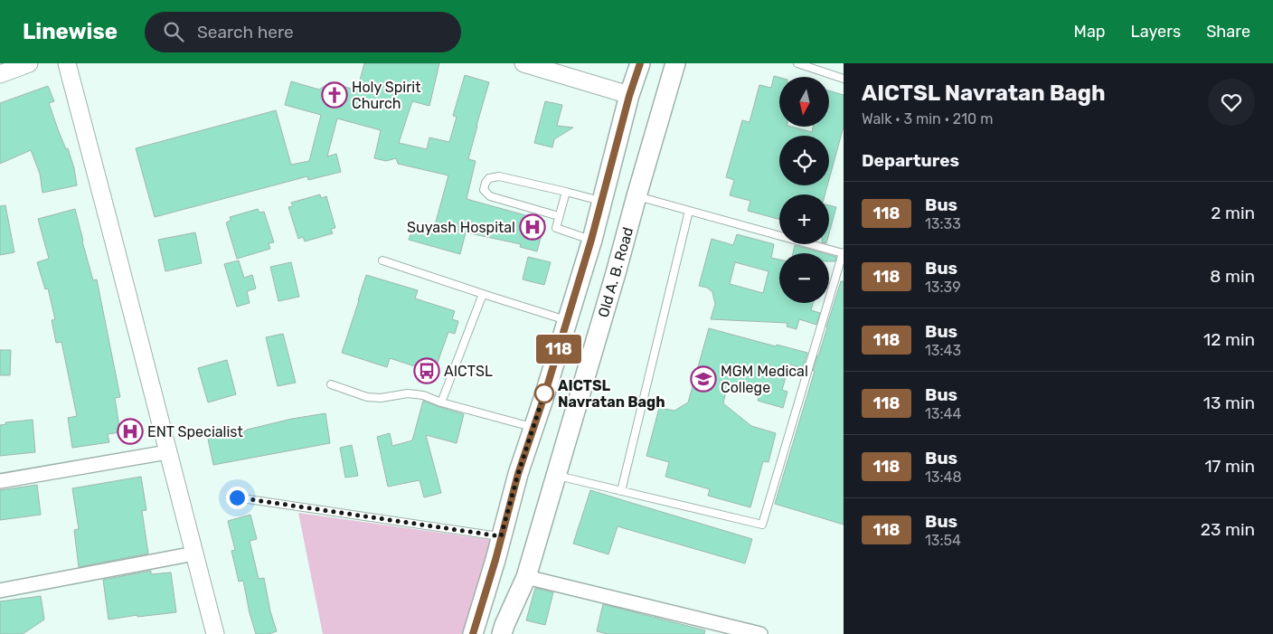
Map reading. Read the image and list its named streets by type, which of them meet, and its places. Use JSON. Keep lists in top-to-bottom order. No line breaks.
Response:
{"streets":{"main road":["Old A. B. Road"]},"places":{"church":["Holy Spirit Church"],"hospital":["Suyash Hospital","ENT Specialist"],"bus stop":["AICTSL"],"school or university":["MGM Medical College"],"other":["AICTSL Navratan Bagh"]},"lines":["bus line 118"],"north":"bottom","page":{"header":"Linewise","search":"Search here","nav":["Map","Layers","Share"],"on_map":"118","heading":[["AICTSL Navratan Bagh","Walk · 3 min · 210 m"],"Departures"],"map_buttons":["+","−"],"list":[{"mark":"118","name":"Bus","note":"13:33","value":"2 min"},{"mark":"118","name":"Bus","note":"13:39","value":"8 min"},{"mark":"118","name":"Bus","note":"13:43","value":"12 min"},{"mark":"118","name":"Bus","note":"13:44","value":"13 min"},{"mark":"118","name":"Bus","note":"13:48","value":"17 min"},{"mark":"118","name":"Bus","note":"13:54","value":"23 min"}]}}
